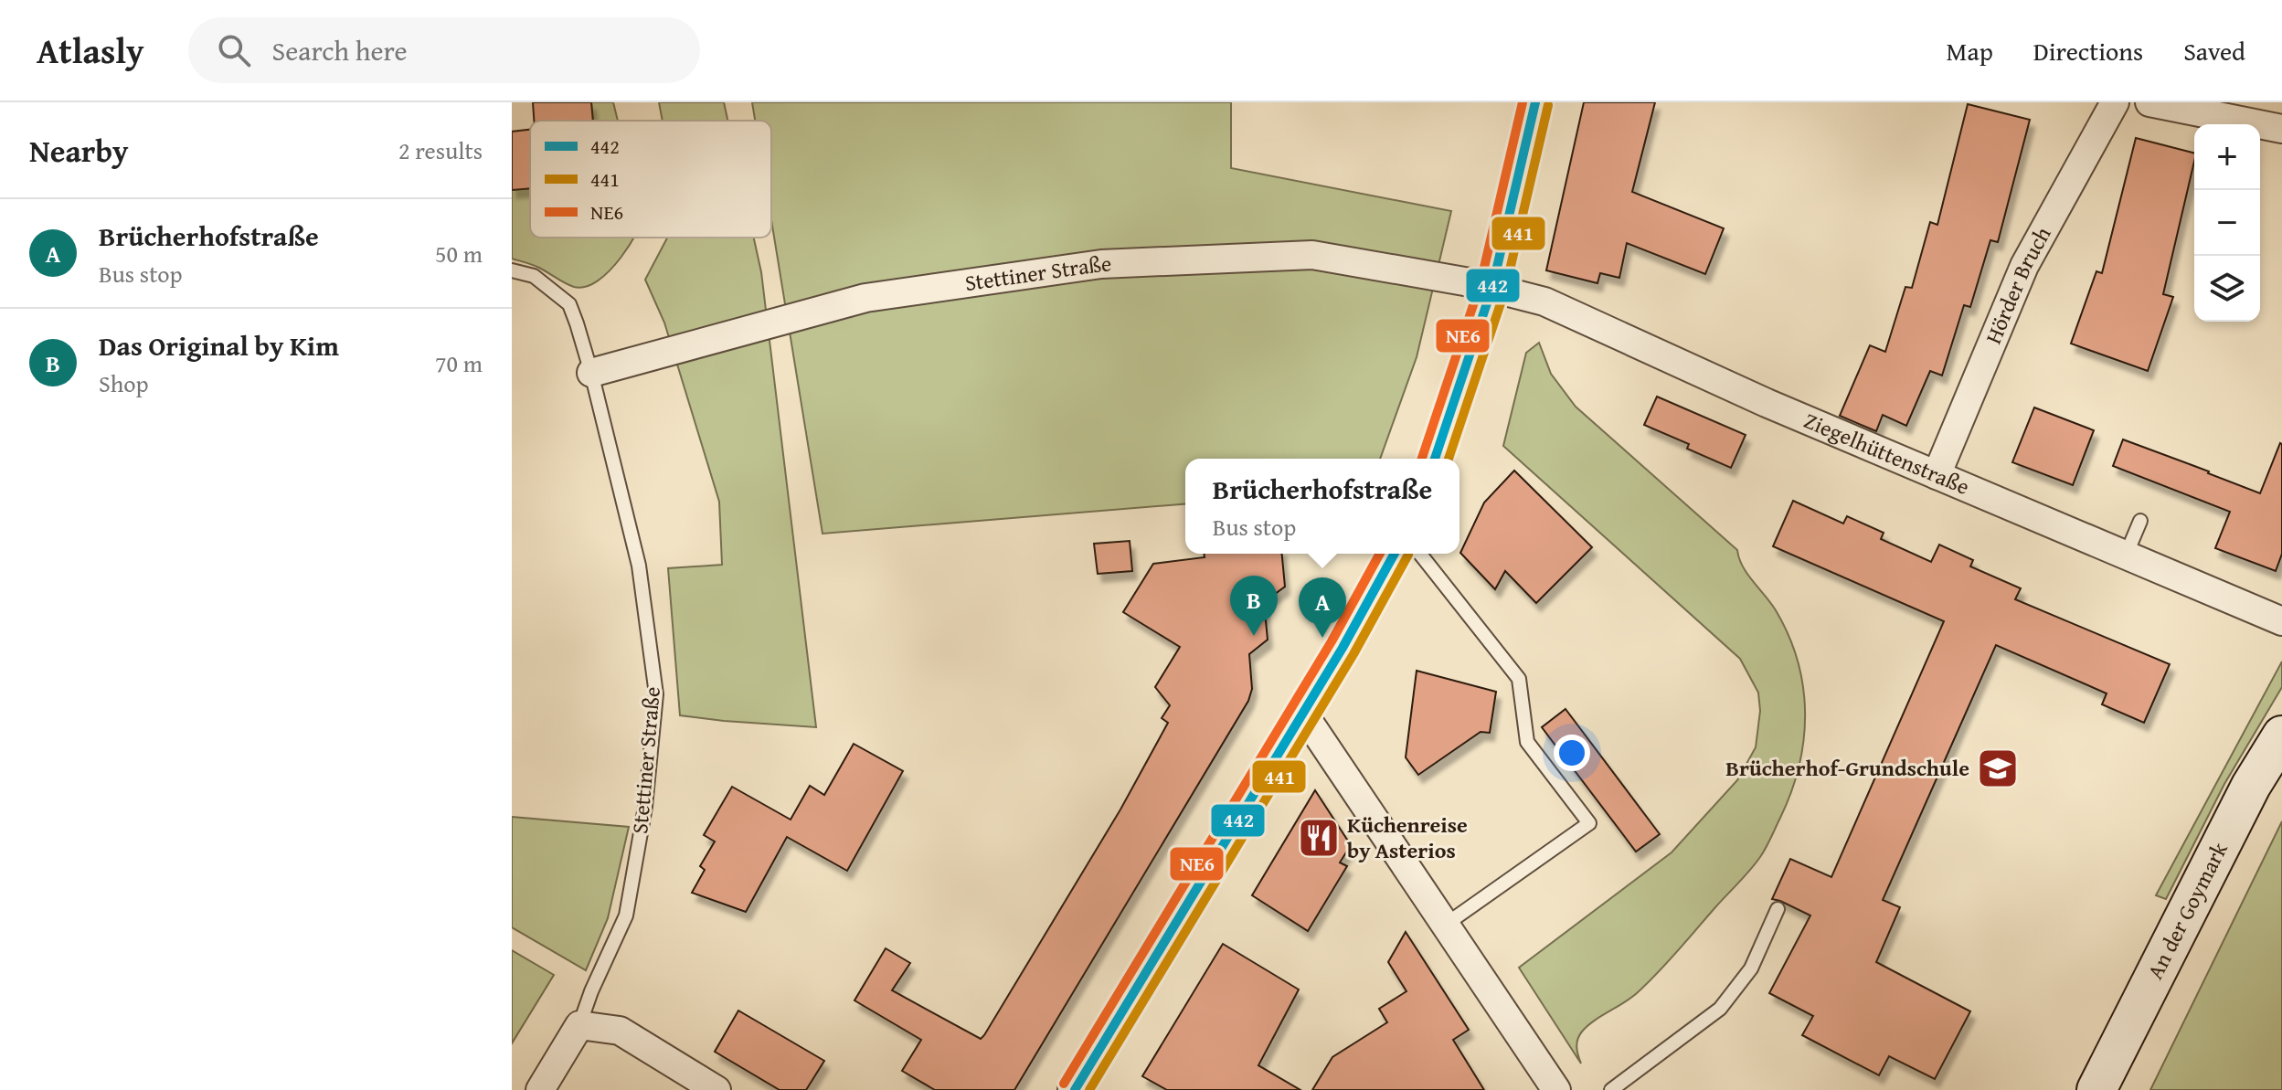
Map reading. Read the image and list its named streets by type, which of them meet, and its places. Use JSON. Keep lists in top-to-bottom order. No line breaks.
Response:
{"streets":{"main road":["An der Goymark"],"street":["Stettiner Straße","Hörder Bruch","Ziegelhüttenstraße"]},"crossings":[["Stettiner Straße","Ziegelhüttenstraße"],["Hörder Bruch","Ziegelhüttenstraße"]],"places":{"school or university":["Brücherhof-Grundschule"],"restaurant":["Küchenreise by Asterios"]},"lines":["transit line 442","transit line NE6","transit line 441"],"legend":["442","441","NE6"],"page":{"header":"Atlasly","search":"Search here","nav":["Map","Directions","Saved"],"heading":["Nearby","2 results"],"map_buttons":["+","−"],"list":[{"mark":"A","name":"Brücherhofstraße","note":"Bus stop","value":"50 m"},{"mark":"B","name":"Das Original by Kim","note":"Shop","value":"70 m"}],"popup":["Brücherhofstraße","Bus stop"],"pins":["B","A"]}}
